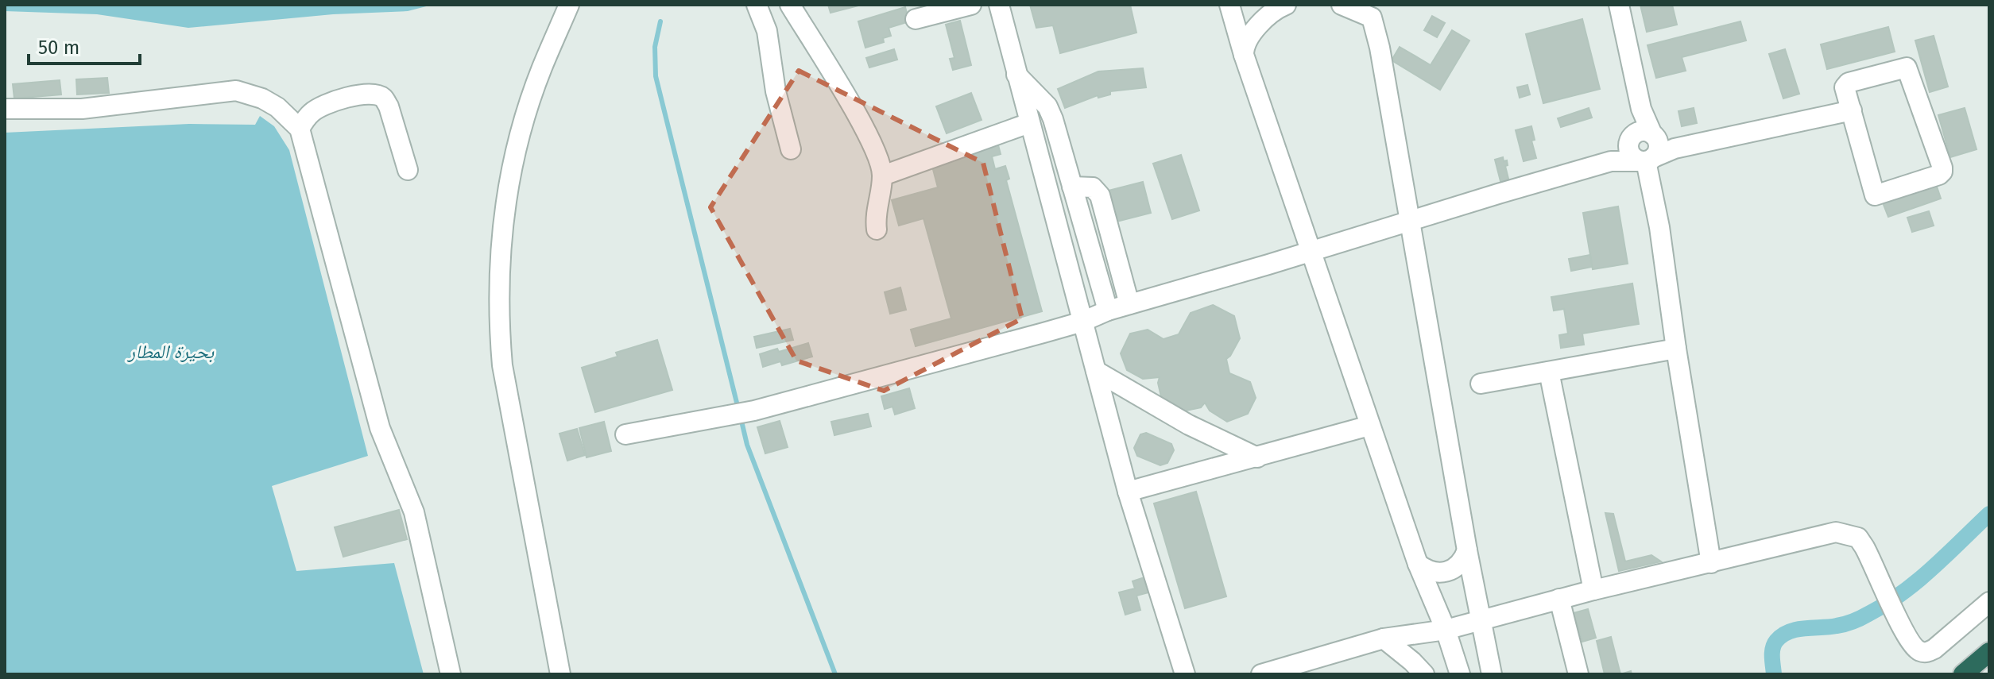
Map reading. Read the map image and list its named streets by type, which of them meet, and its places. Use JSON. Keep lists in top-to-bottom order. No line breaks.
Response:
{"water":["بحيرة المطار"],"scale_bar":"50 m"}
